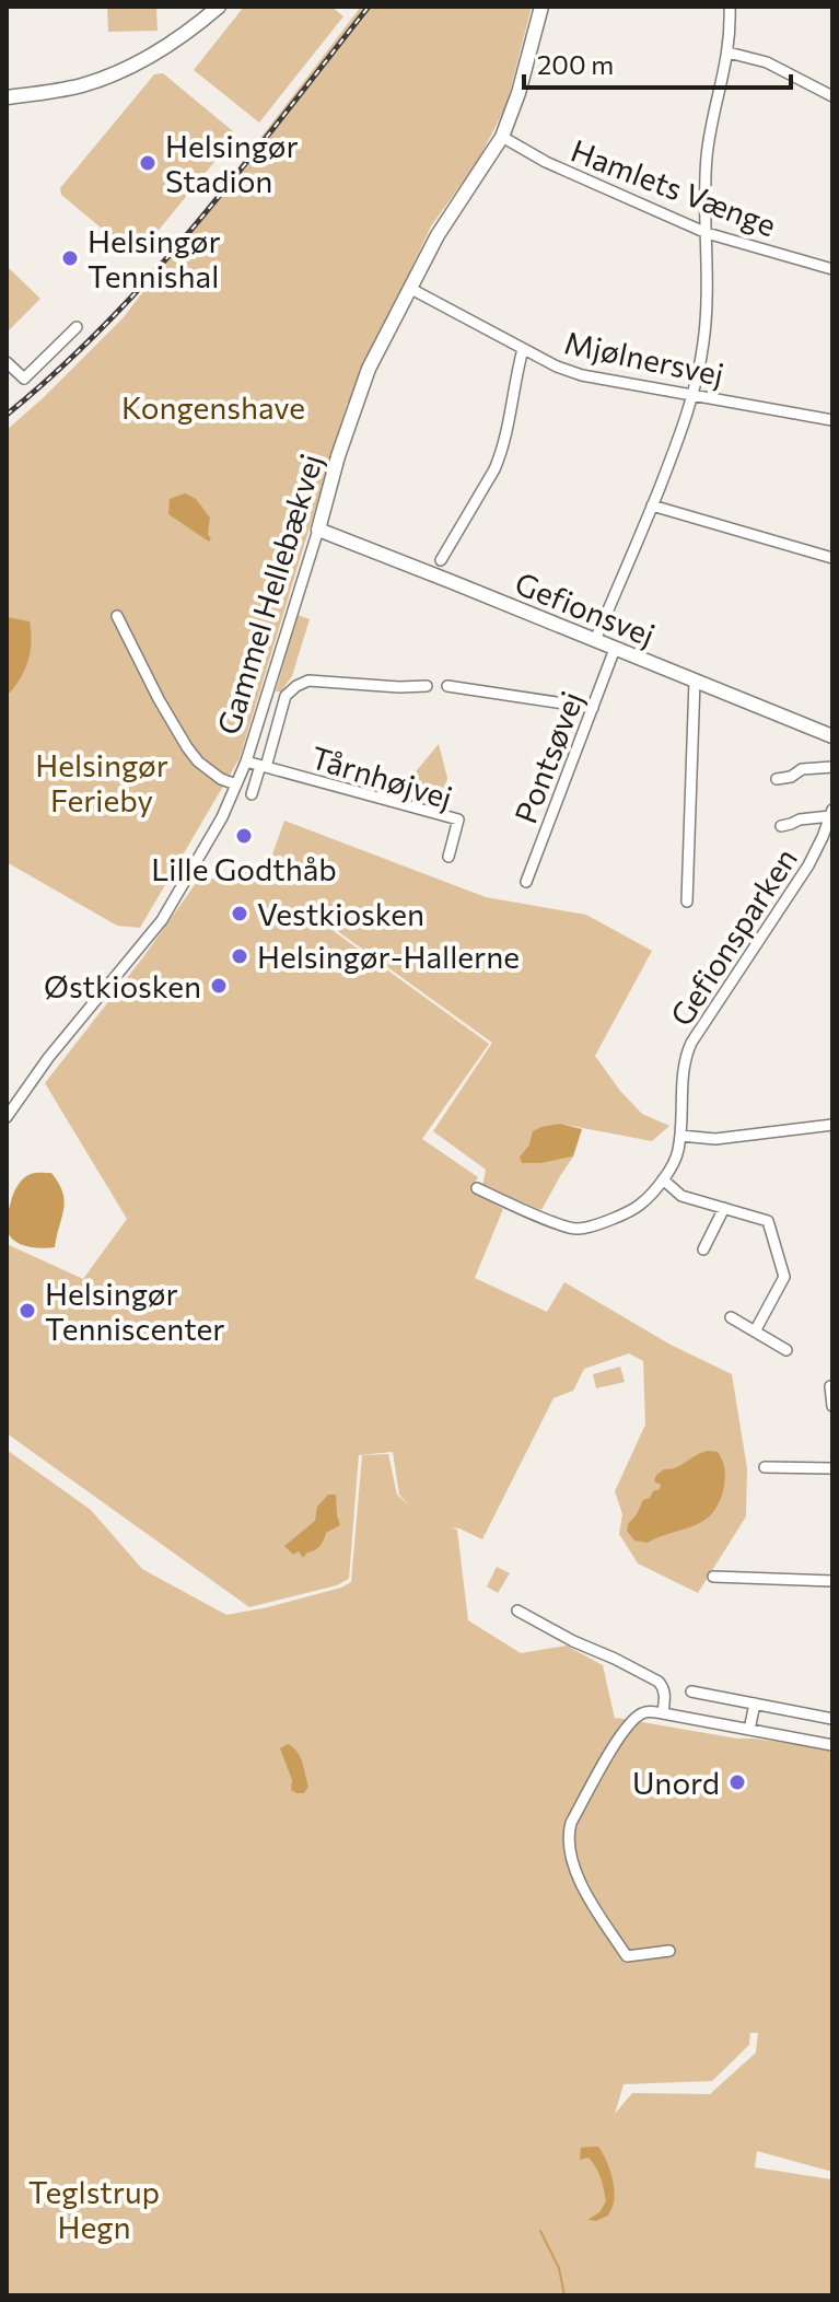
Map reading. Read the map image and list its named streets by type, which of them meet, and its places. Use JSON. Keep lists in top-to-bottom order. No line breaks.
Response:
{"streets":{"main road":["Gammel Hellebækvej","Gefionsvej"],"street":["Hamlets Vænge","Mjølnersvej","Pontsøvej","Tårnhøjvej","Gefionsparken"]},"crossings":[["Hamlets Vænge","Gammel Hellebækvej"],["Mjølnersvej","Gammel Hellebækvej"],["Gammel Hellebækvej","Gefionsvej"],["Gammel Hellebækvej","Tårnhøjvej"],["Gefionsvej","Pontsøvej"]],"parks":["Kongenshave","Helsingør Ferieby","Teglstrup Hegn"],"places":["Helsingør Stadion","Helsingør Tennishal","Lille Godthåb","Vestkiosken","Helsingør-Hallerne","Østkiosken","Helsingør Tenniscenter","Unord"],"scale_bar":"200 m"}
